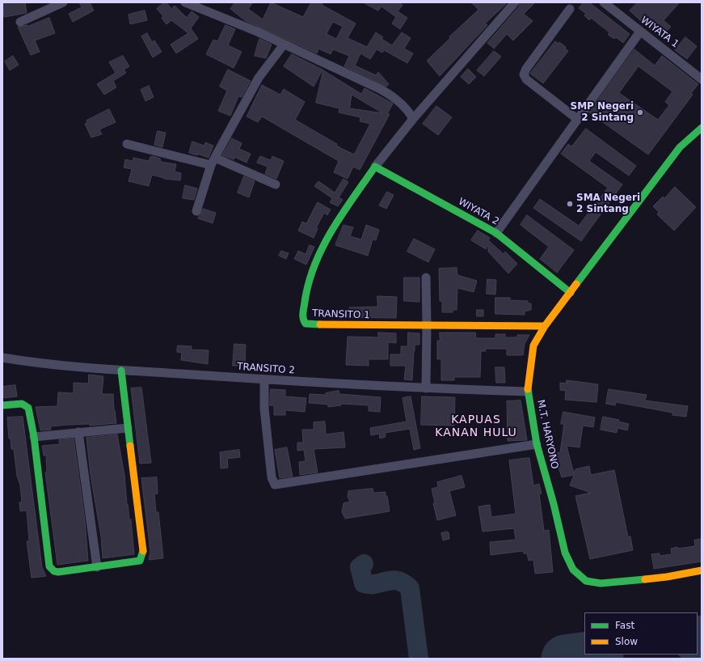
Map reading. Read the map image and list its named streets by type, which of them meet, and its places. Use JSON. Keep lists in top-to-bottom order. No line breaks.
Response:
{"streets":{"main road":["WIYATA 2","TRANSITO 1","M.T. HARYONO"],"street":["WIYATA 1","TRANSITO 2"]},"crossings":[["WIYATA 2","TRANSITO 1"],["WIYATA 2","M.T. HARYONO"],["TRANSITO 1","M.T. HARYONO"],["TRANSITO 2","M.T. HARYONO"]],"districts":["KAPUAS KANAN HULU"],"places":["SMP Negeri 2 Sintang","SMA Negeri 2 Sintang"],"legend":["Fast","Slow"]}
